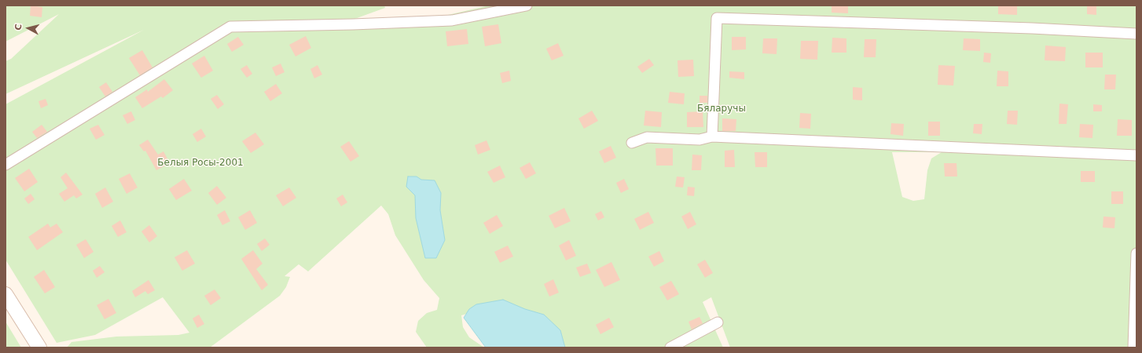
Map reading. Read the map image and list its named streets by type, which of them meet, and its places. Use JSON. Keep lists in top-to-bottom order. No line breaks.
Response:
{"parks":["Бяларучы","Белыя Росы-2001"],"north":"left"}
